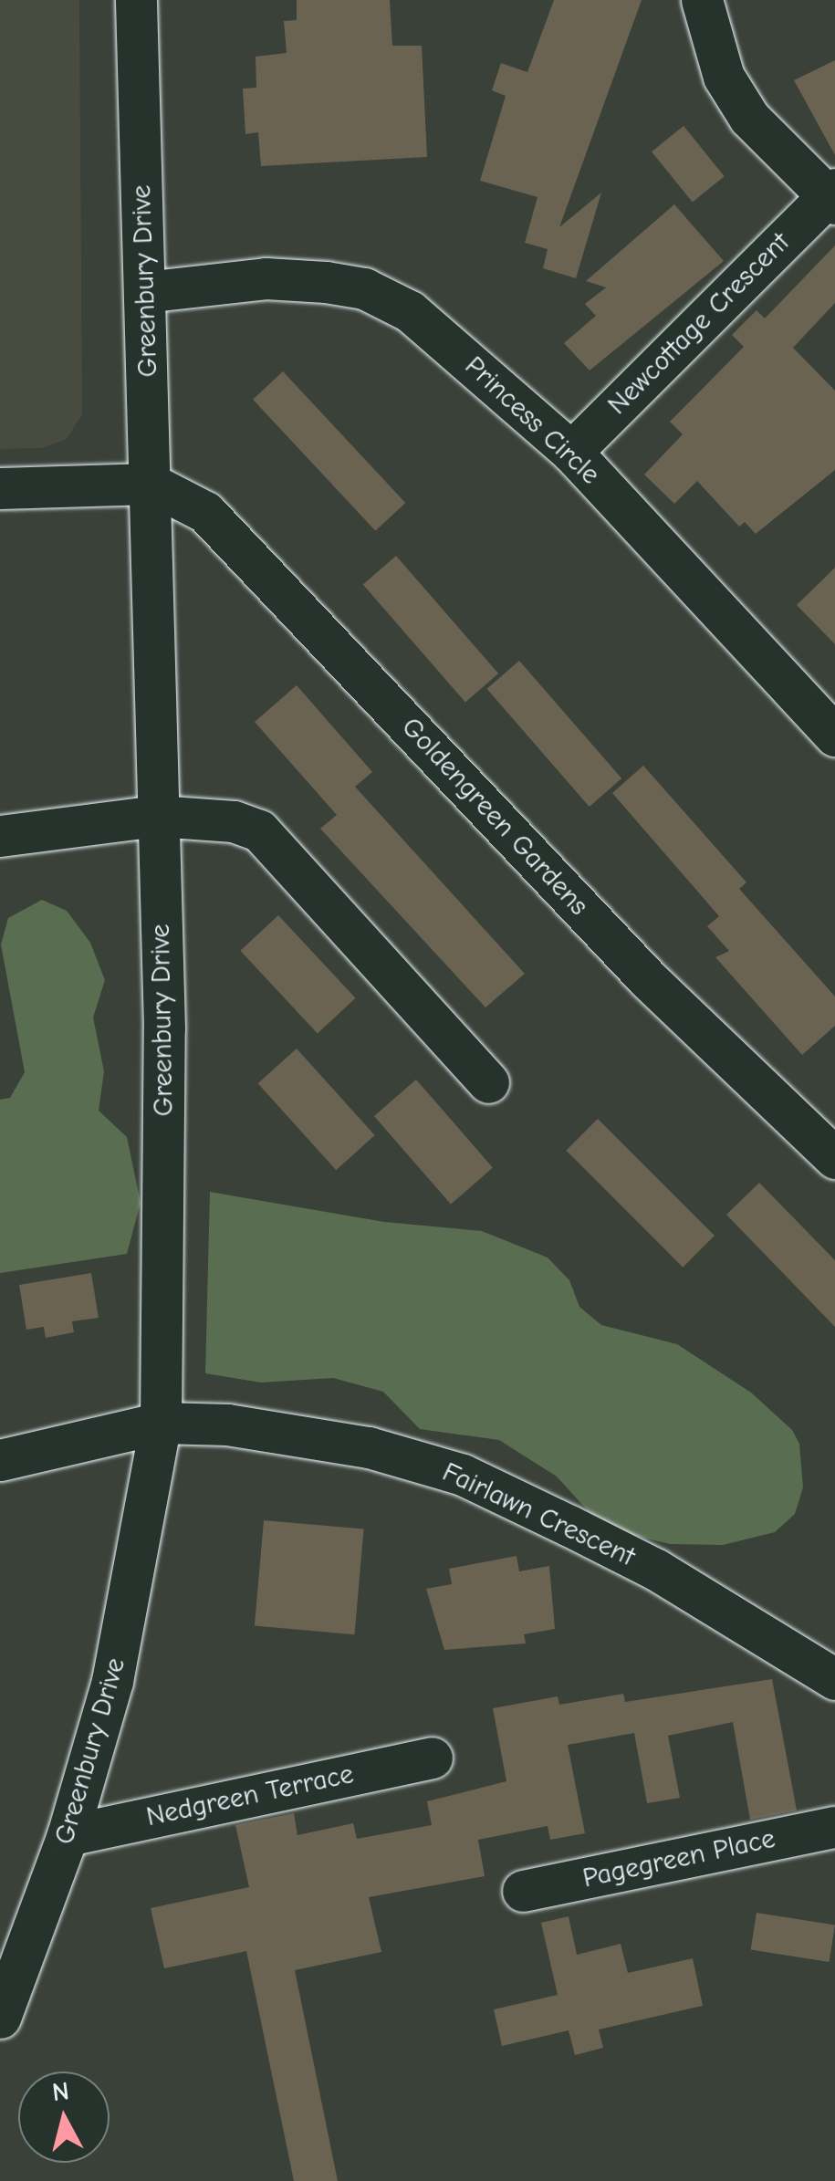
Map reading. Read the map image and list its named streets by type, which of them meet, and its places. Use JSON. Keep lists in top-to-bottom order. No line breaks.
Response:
{"streets":{"street":["Greenbury Drive","Newcottage Crescent","Princess Circle","Goldengreen Gardens","Fairlawn Crescent","Nedgreen Terrace","Pagegreen Place"]},"crossings":[["Greenbury Drive","Princess Circle"],["Greenbury Drive","Goldengreen Gardens"],["Greenbury Drive","Fairlawn Crescent"],["Greenbury Drive","Nedgreen Terrace"],["Newcottage Crescent","Princess Circle"]],"north":"top"}
